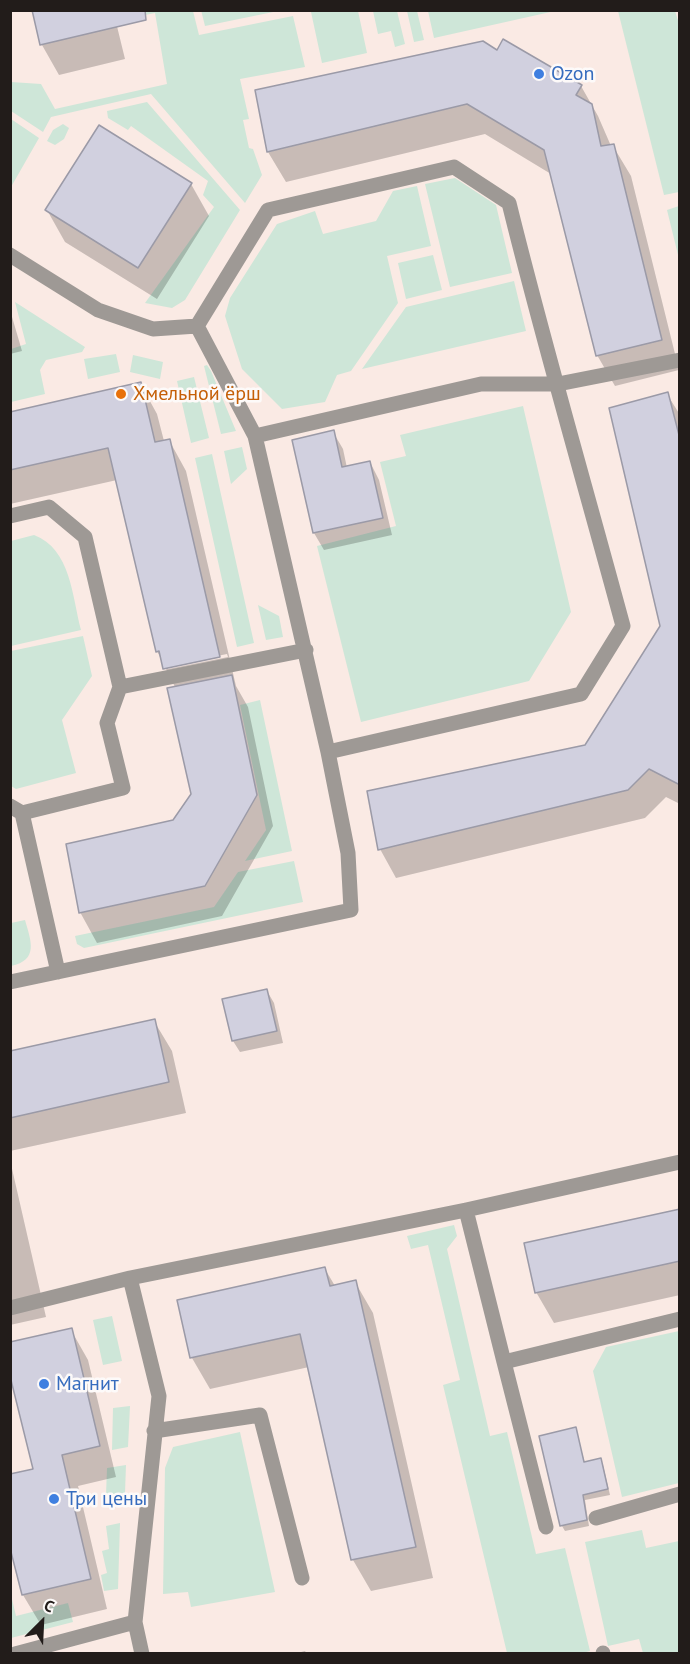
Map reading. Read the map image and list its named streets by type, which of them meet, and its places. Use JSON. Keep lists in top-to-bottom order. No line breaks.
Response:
{"places":["Ozon","Хмельной ёрш","Магнит","Три цены"],"north":"top right"}
